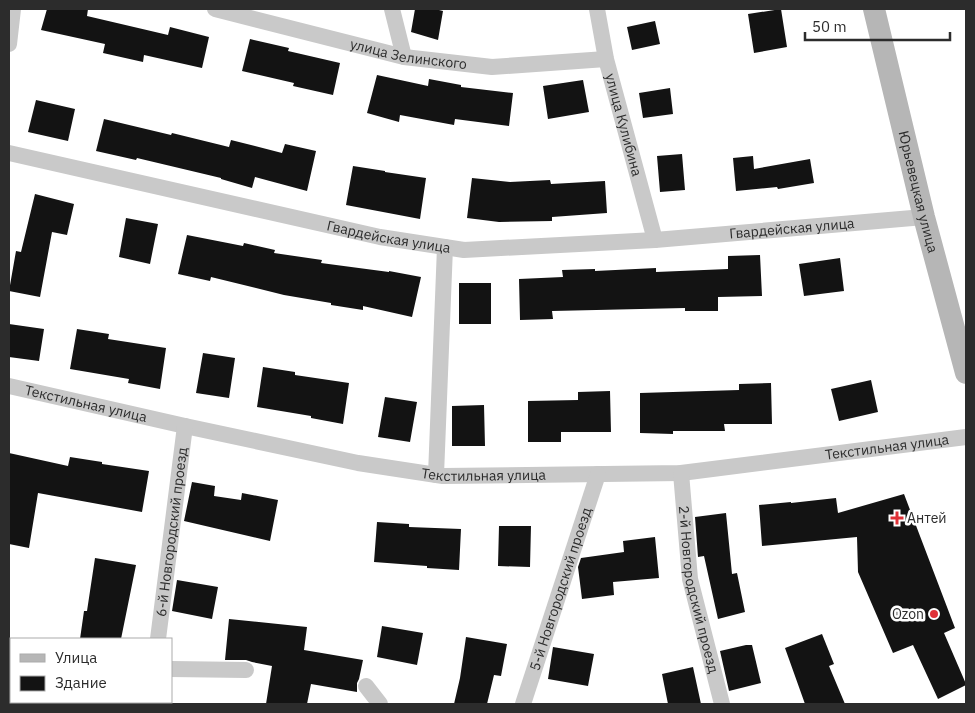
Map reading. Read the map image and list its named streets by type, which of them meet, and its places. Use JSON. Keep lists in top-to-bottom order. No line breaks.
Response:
{"streets":{"main road":["Юрьевецкая улица"],"street":["улица Зелинского","улица Кулибина","Гвардейская улица","Текстильная улица","6-й Новгородский проезд","5-й Новгородский проезд","2-й Новгородский проезд"]},"crossings":[["улица Зелинского","улица Кулибина"],["улица Кулибина","Гвардейская улица"],["Юрьевецкая улица","Гвардейская улица"],["Текстильная улица","6-й Новгородский проезд"],["Текстильная улица","5-й Новгородский проезд"],["Текстильная улица","2-й Новгородский проезд"]],"places":{"health":["Антей"],"other":["Ozon"]},"legend":["Улица","Здание"],"scale_bar":"50 m"}
